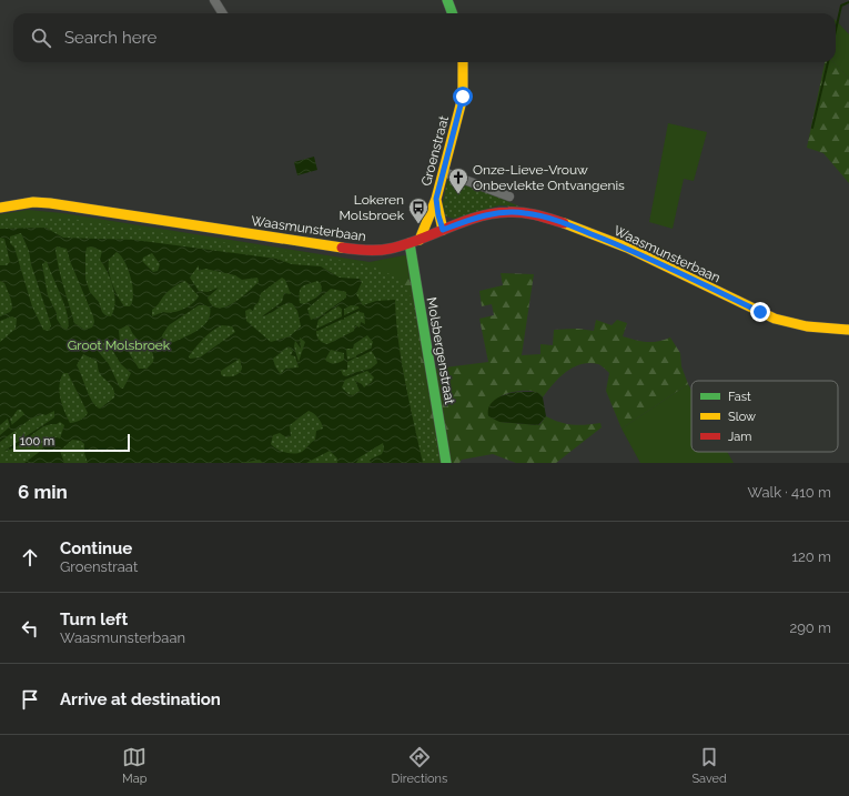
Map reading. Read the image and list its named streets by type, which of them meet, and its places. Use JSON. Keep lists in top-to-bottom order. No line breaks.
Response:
{"streets":{"street":["Groenstraat","Waasmunsterbaan","Molsbergenstraat"]},"crossings":[["Groenstraat","Waasmunsterbaan"],["Waasmunsterbaan","Molsbergenstraat"]],"parks":["Groot Molsbroek"],"places":{"church":["Onze-Lieve-Vrouw Onbevlekte Ontvangenis"],"bus stop":["Lokeren Molsbroek"]},"legend":["Fast","Slow","Jam"],"scale_bar":"100 m","page":{"search":"Search here","scale":"100 m","heading":["6 min","Walk · 410 m"],"list":[["Continue","Groenstraat","120 m"],["Turn left","Waasmunsterbaan","290 m"],"Arrive at destination"],"nav":["Map","Directions","Saved"]}}
